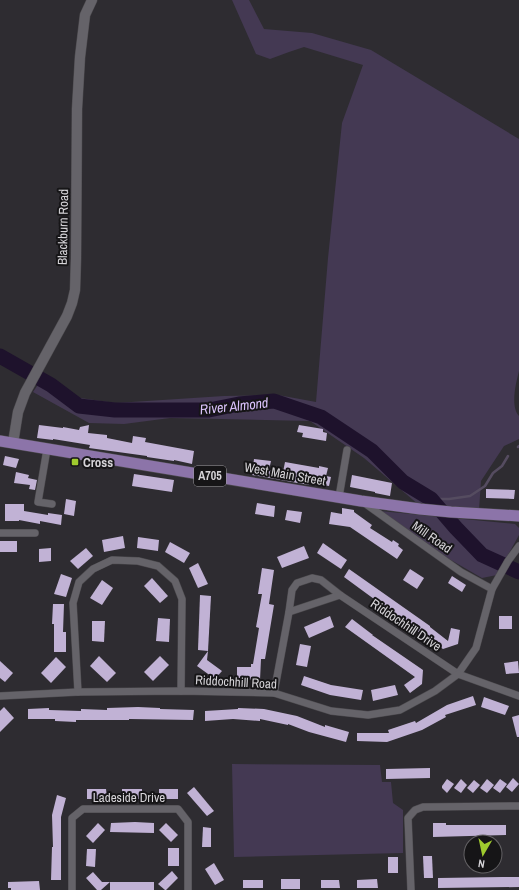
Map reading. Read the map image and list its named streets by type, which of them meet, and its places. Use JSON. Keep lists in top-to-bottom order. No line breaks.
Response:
{"streets":{"main road":["Blackburn Road","West Main Street","A705"],"street":["Mill Road","Riddochhill Drive","Riddochhill Road","Ladeside Drive"]},"crossings":[["Blackburn Road","West Main Street"],["West Main Street","Mill Road"],["Mill Road","Riddochhill Road"],["Riddochhill Drive","Riddochhill Road"]],"water":["River Almond"],"places":{"transit":["Cross"]},"north":"bottom"}
